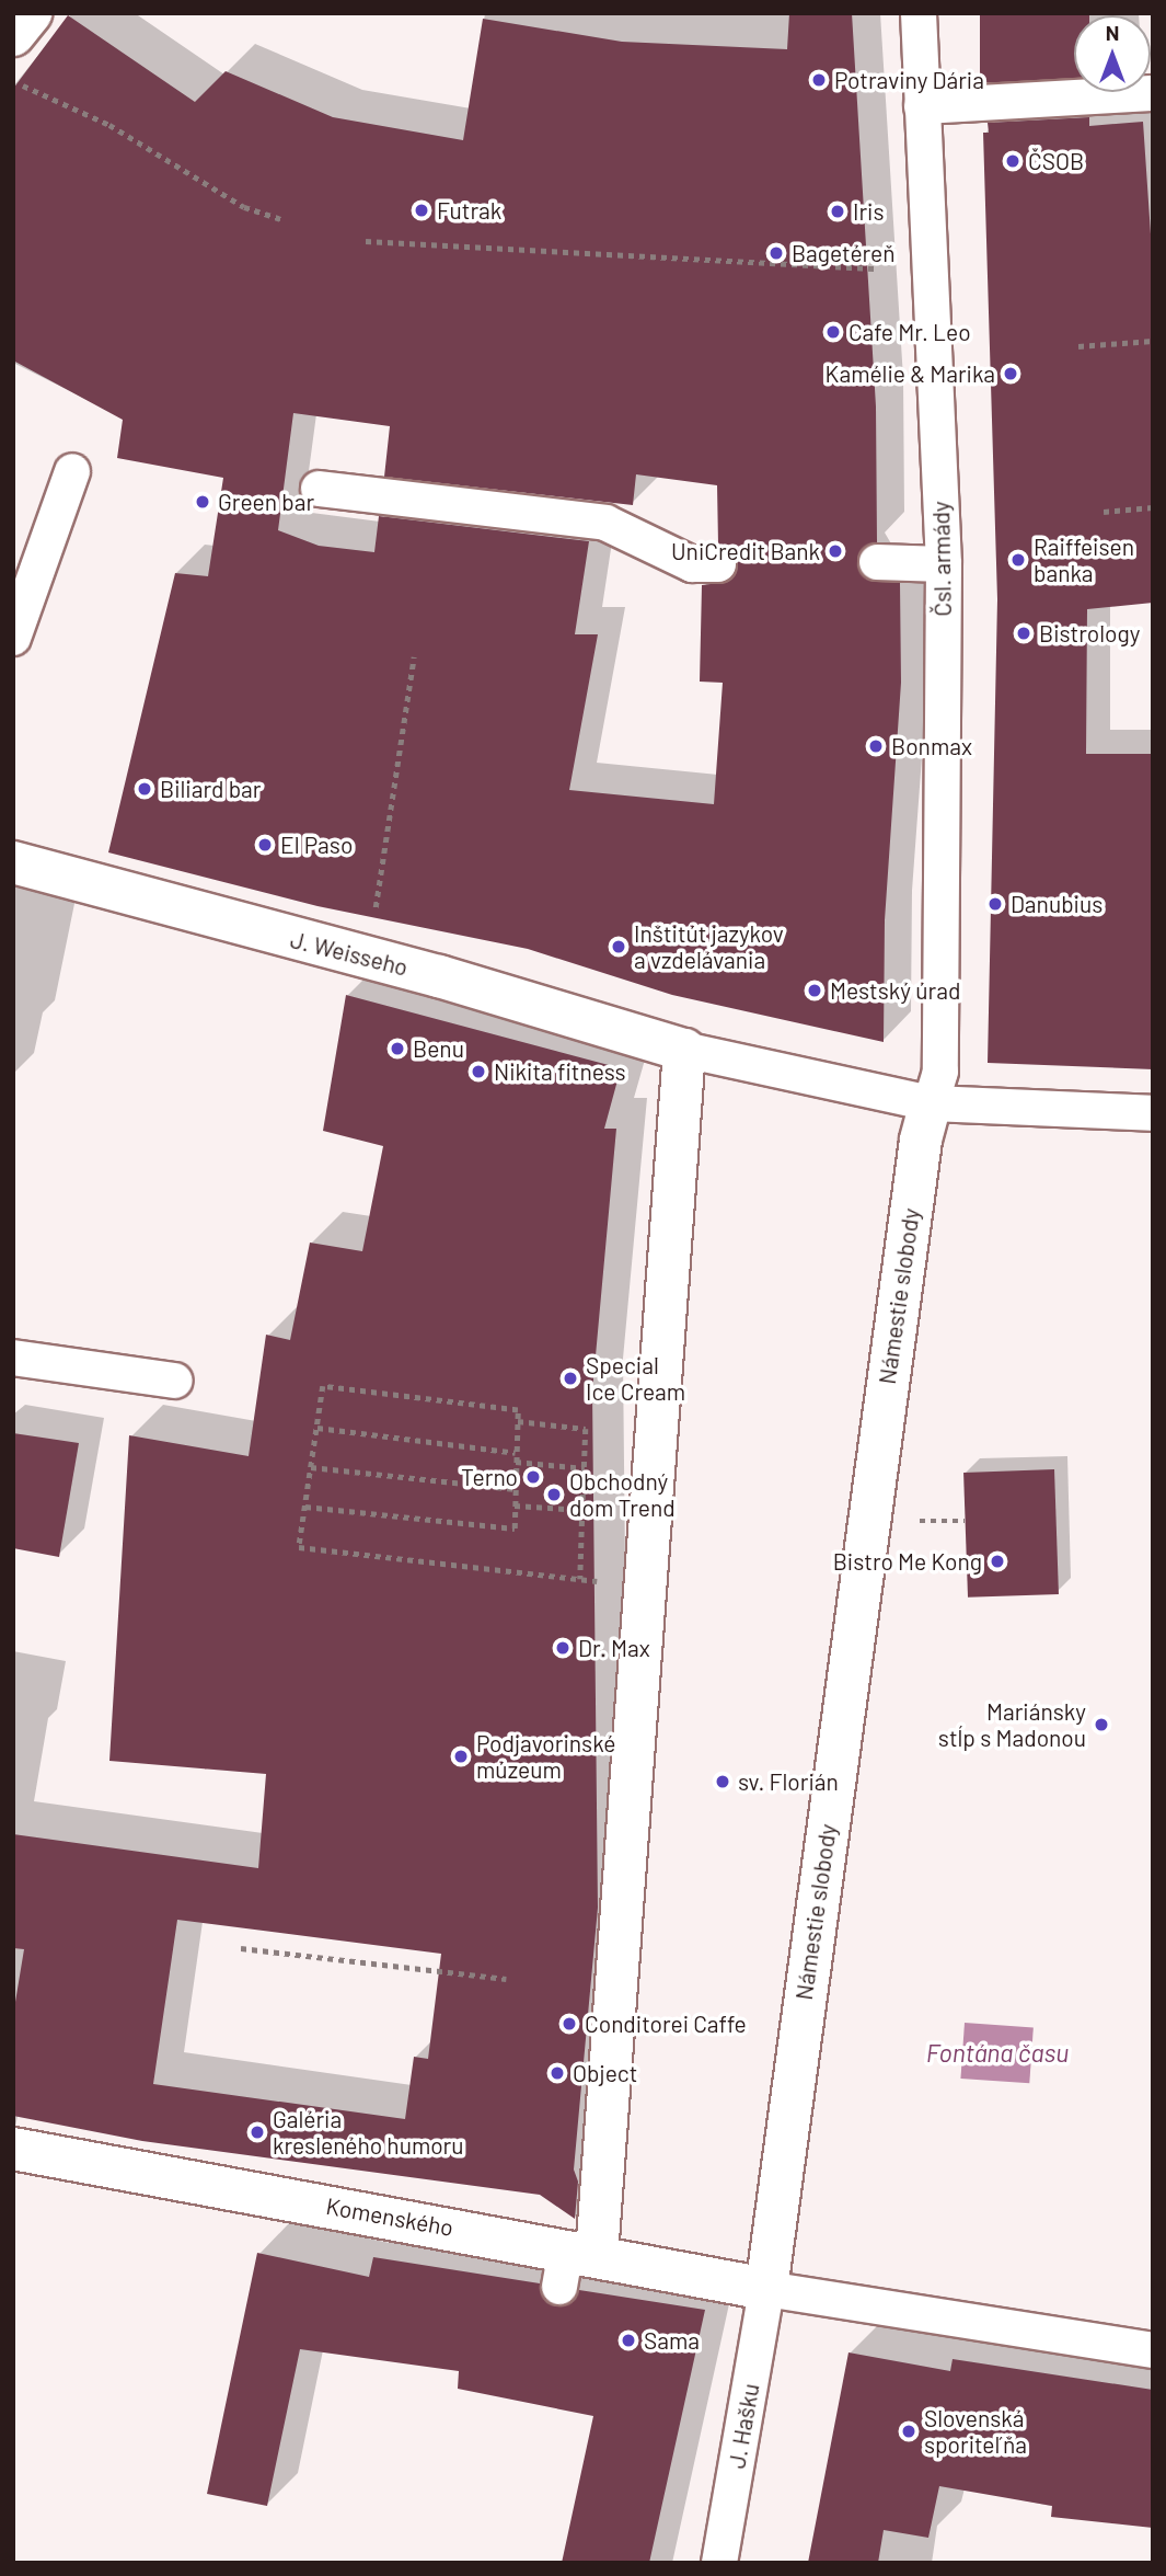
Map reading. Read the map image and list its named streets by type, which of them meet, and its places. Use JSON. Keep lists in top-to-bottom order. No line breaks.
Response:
{"streets":{"street":["J. Weisseho","Námestie slobody","Komenského"],"lane":["Čsl. armády","J. Hašku"]},"crossings":[["Čsl. armády","Námestie slobody"],["Námestie slobody","Komenského"],["Námestie slobody","J. Hašku"],["Komenského","J. Hašku"]],"water":["Fontána času"],"places":["Potraviny Dária","ČSOB","Futrak","Iris","Bagetéreň","Cafe Mr. Leo","Kamélie & Marika","Green bar","UniCredit Bank","Raiffeisen banka","Bistrology","Bonmax","Biliard bar","El Paso","Danubius","Inštitút jazykov a vzdelávania","Mestský úrad","Benu","Nikita fitness","Special Ice Cream","Terno","Obchodný dom Trend","Bistro Me Kong","Dr. Max","Mariánsky stĺp s Madonou","Podjavorinské múzeum","sv. Florián","Conditorei Caffe","Object","Galéria kresleného humoru","Sama","Slovenská sporiteľňa"],"north":"top"}
